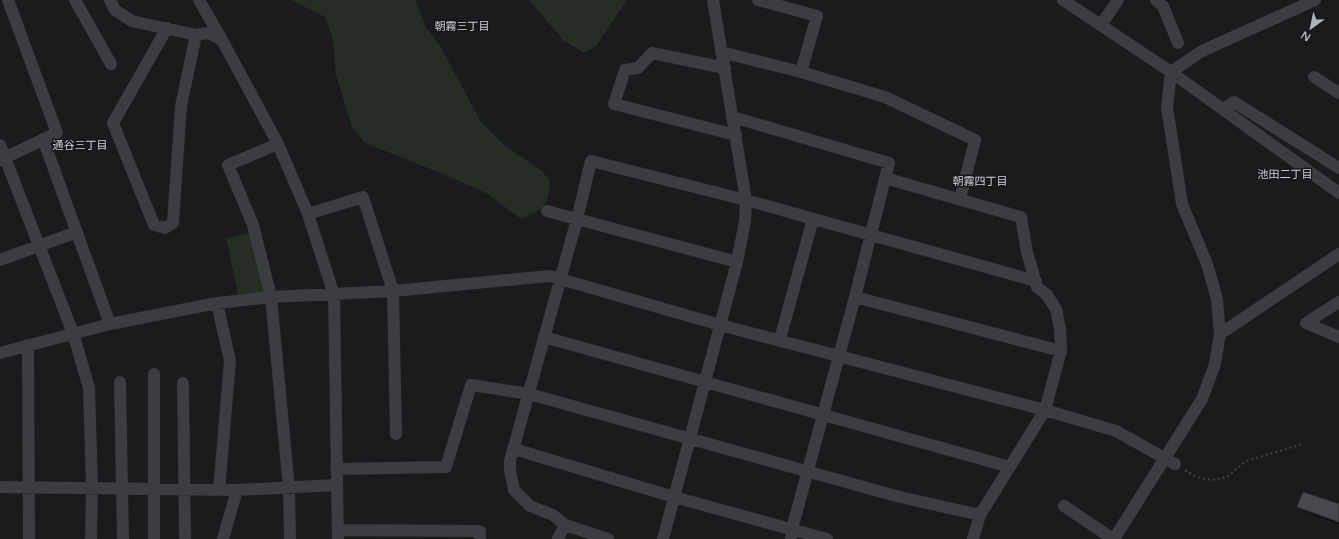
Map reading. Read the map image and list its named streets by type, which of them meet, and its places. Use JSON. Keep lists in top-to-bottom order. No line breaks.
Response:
{"districts":["朝霧三丁目","通谷三丁目","池田二丁目","朝霧四丁目"],"north":"bottom left"}
